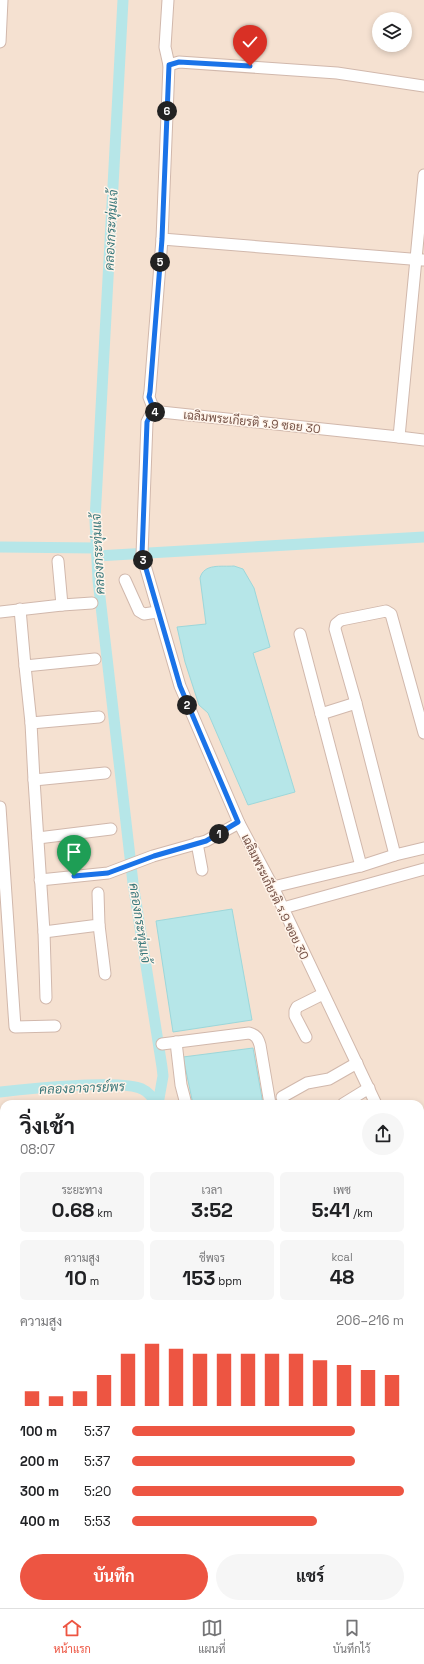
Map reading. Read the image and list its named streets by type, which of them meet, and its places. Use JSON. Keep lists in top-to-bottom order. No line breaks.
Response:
{"streets":{"street":["เฉลิมพระเกียรติ ร.9 ซอย 30"]},"water":["คลองกระทุ่มแจ้","คลองอาจารย์พร"],"page":{"pins":["6","5","4","3","2","1"],"heading":["วิ่งเช้า","08:07"],"stats":[["ระยะทาง","0.68 km"],["เวลา","3:52"],["เพซ","5:41 /km"],["ความสูง","10 m"],["ชีพจร","153 bpm"],["kcal","48"]],"chart":["ความสูง","206–216 m"],"list":[{"name":"100 m","note":"5:37"},{"name":"200 m","note":"5:37"},{"name":"300 m","note":"5:20"},{"name":"400 m","note":"5:53"}],"buttons":["บันทึก","แชร์"],"tabs":["หน้าแรก","แผนที่","บันทึกไว้"]}}
